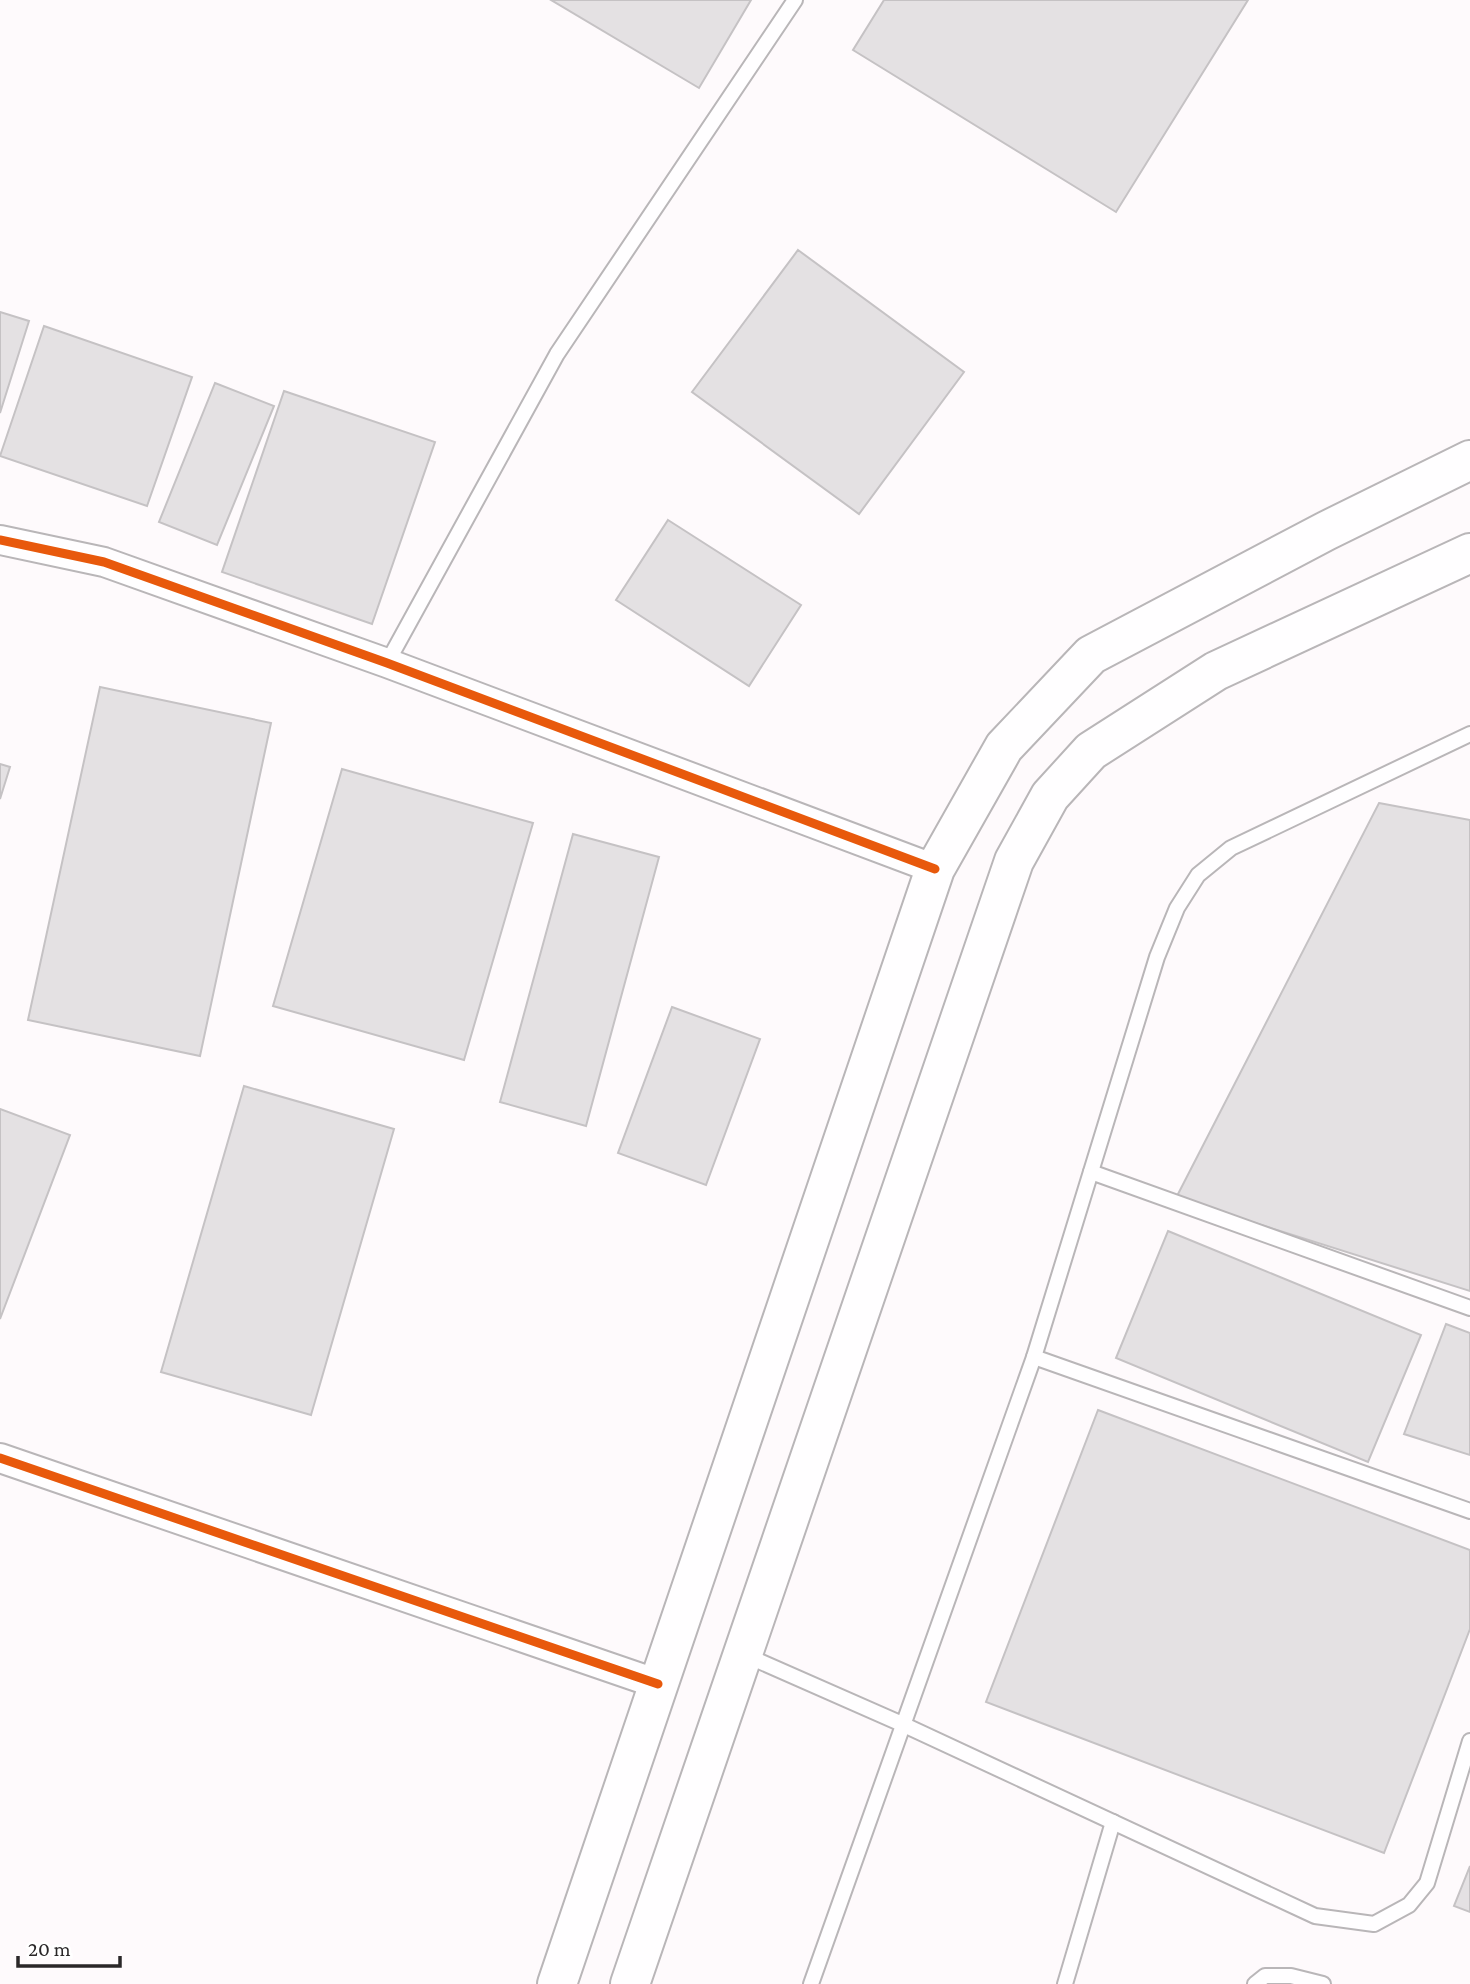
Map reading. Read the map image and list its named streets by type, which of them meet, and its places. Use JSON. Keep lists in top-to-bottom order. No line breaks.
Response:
{"scale_bar":"20 m"}
